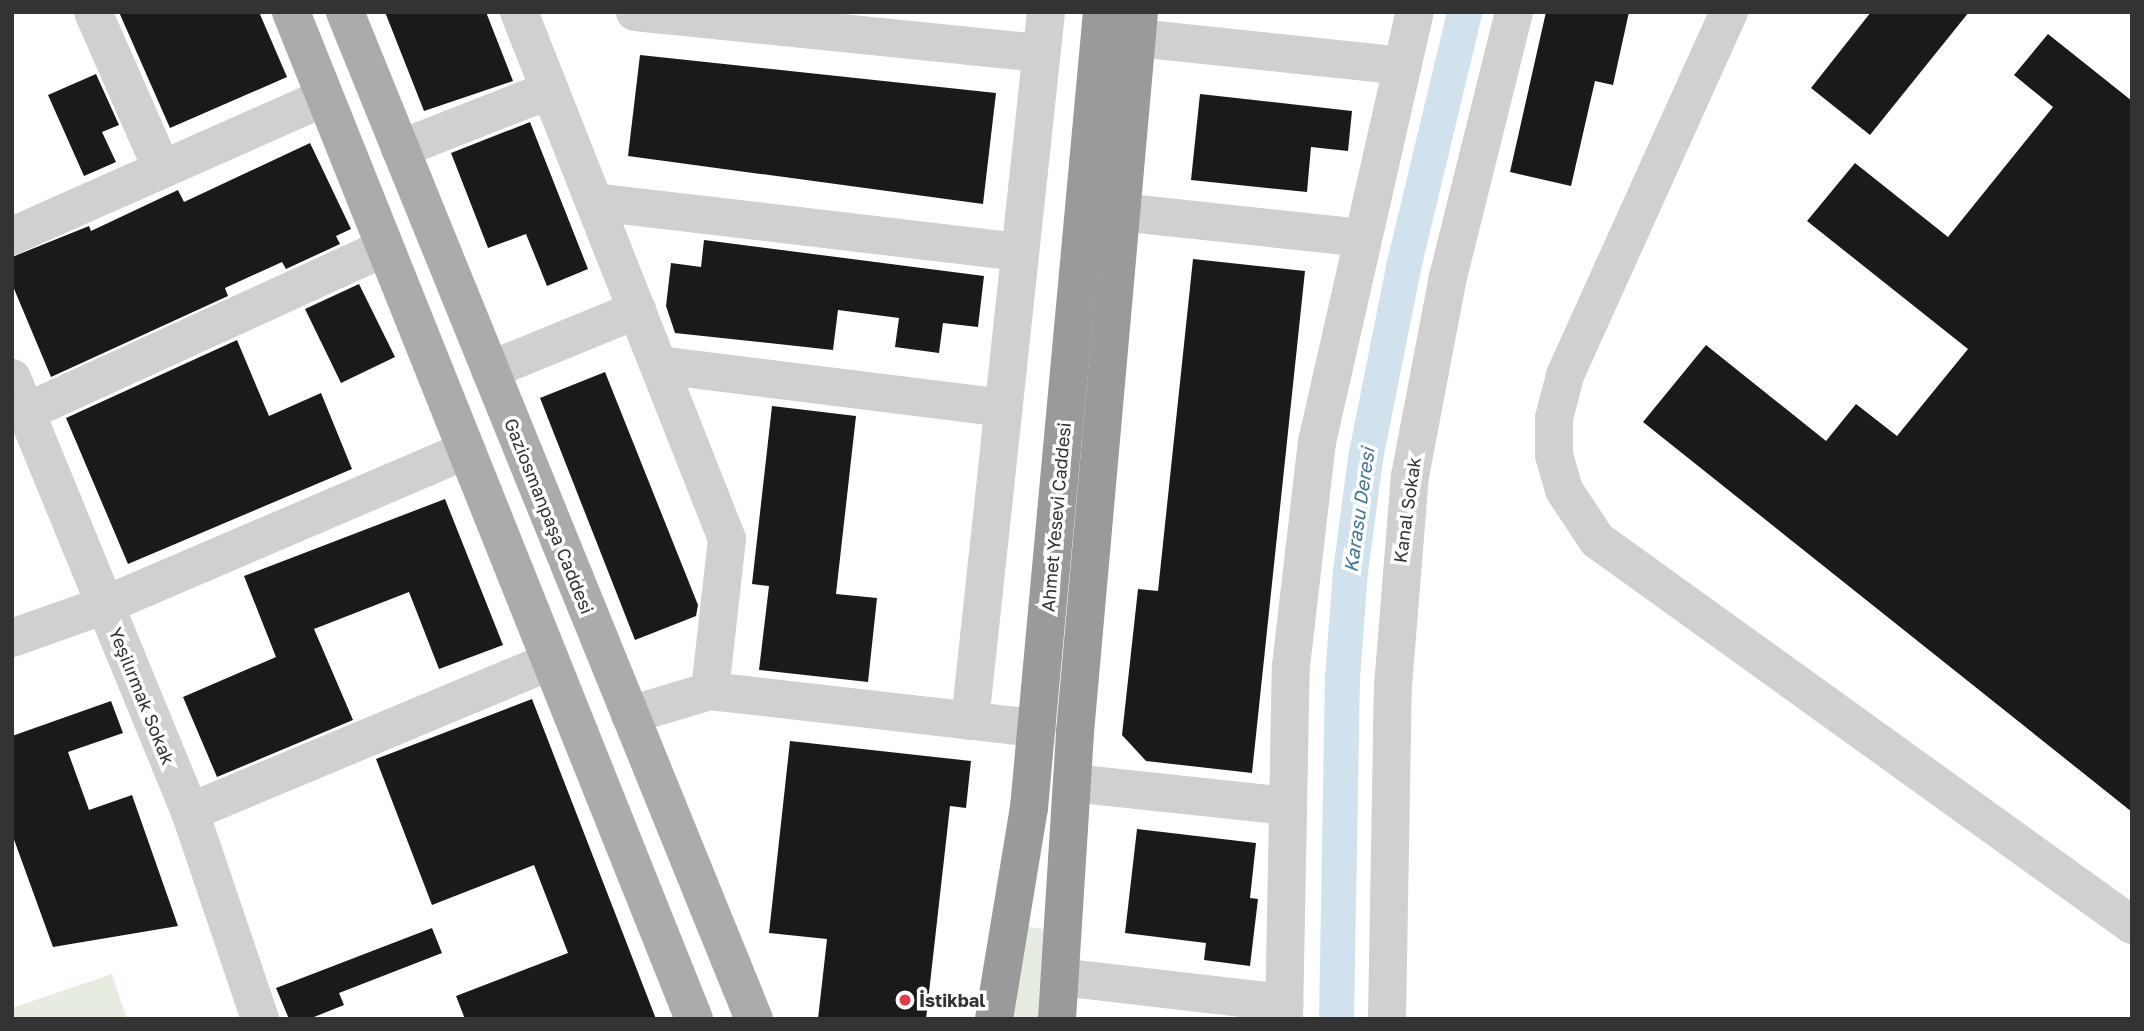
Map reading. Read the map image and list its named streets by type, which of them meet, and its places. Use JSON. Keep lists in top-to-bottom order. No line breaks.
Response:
{"streets":{"highway":["Ahmet Yesevi Caddesi"],"main road":["Gaziosmanpaşa Caddesi"],"street":["Kanal Sokak","Yeşilırmak Sokak"]},"water":["Karasu Deresi"],"places":["İstikbal"]}
